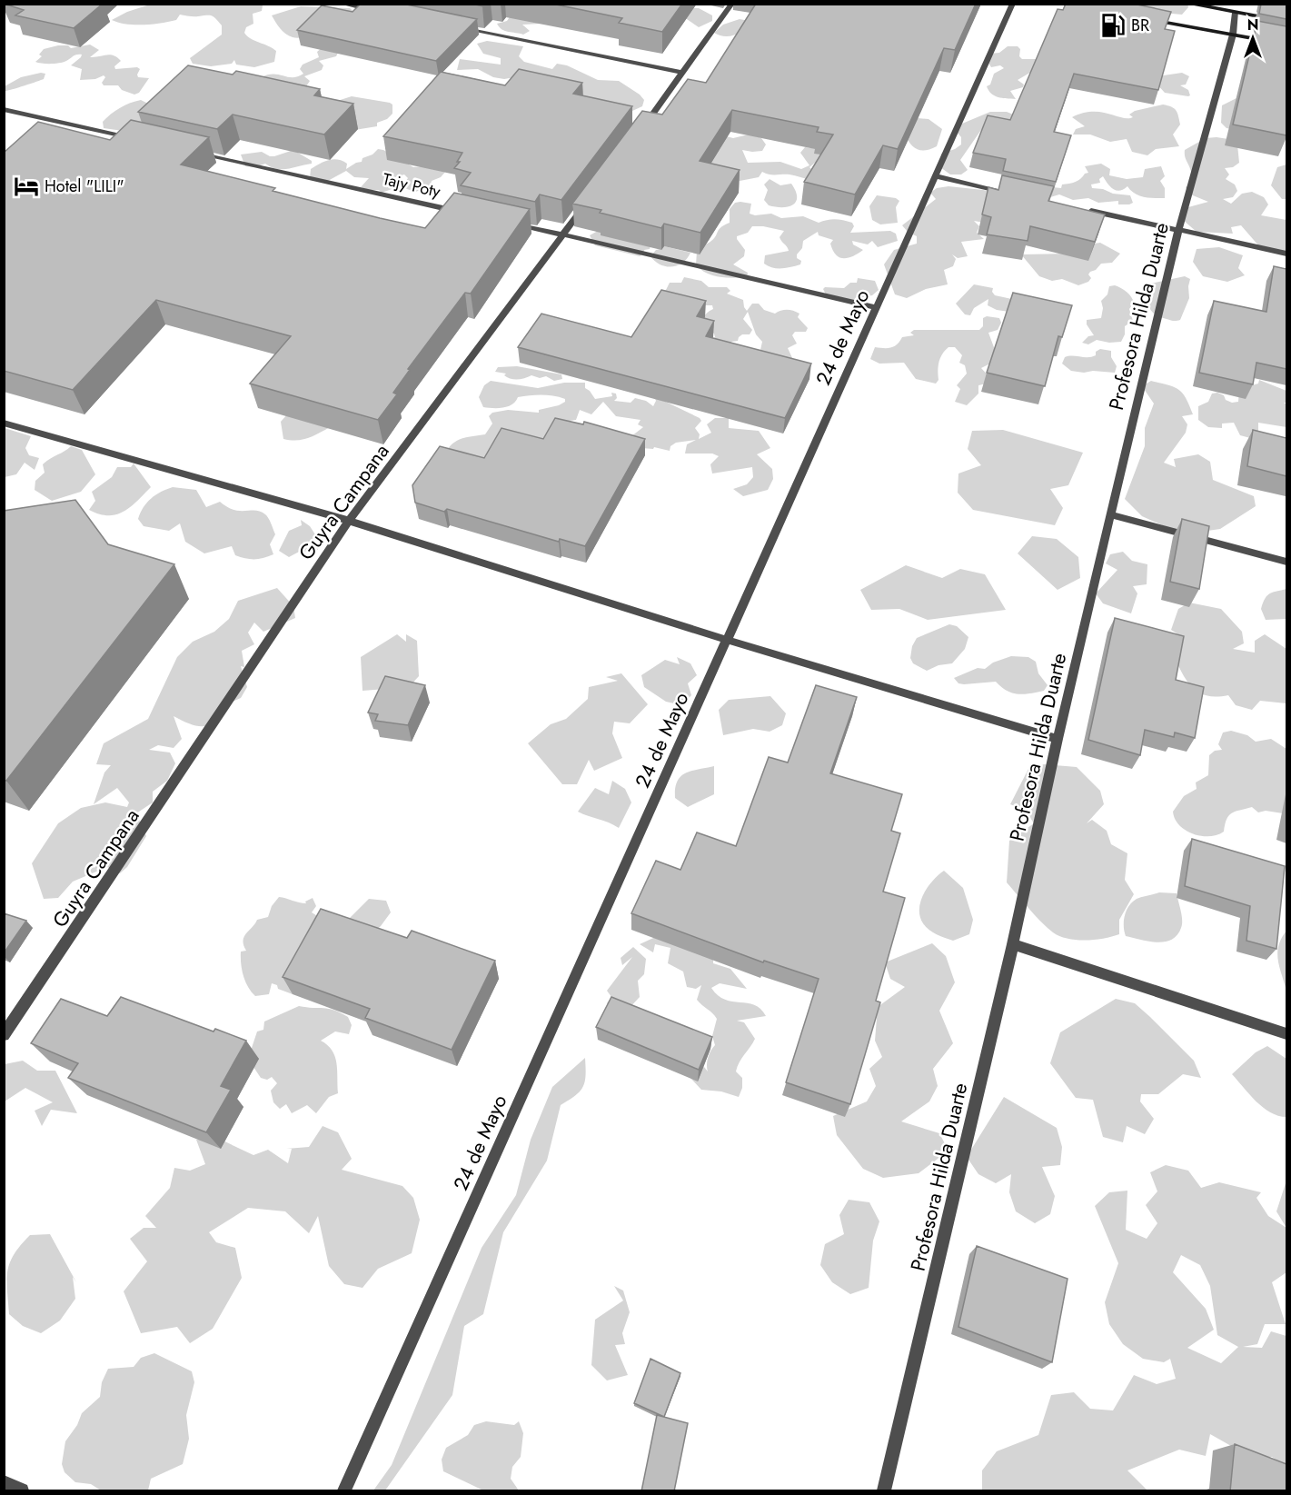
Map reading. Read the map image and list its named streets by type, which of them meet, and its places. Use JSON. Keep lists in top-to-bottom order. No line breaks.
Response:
{"streets":{"street":["Tajy Poty","Profesora Hilda Duarte","24 de Mayo","Guyra Campana"]},"places":{"fuel station":["BR"],"hotel":["Hotel \"LILI\""]},"north":"top"}
